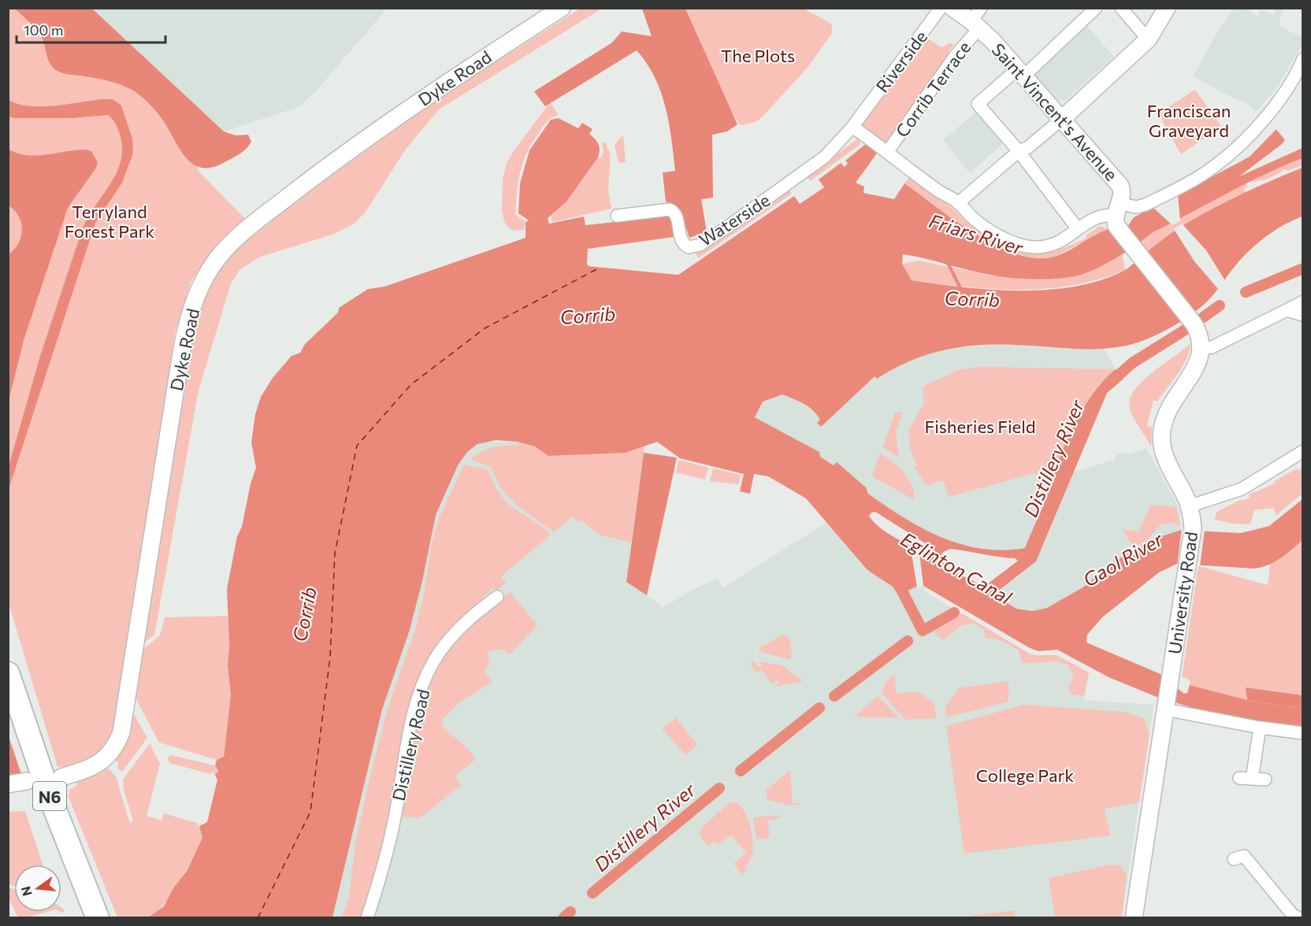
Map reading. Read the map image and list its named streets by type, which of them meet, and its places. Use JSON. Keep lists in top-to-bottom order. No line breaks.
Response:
{"streets":{"highway":["N6"],"main road":["Dyke Road","Saint Vincent's Avenue","University Road"],"street":["Riverside","Corrib Terrace","Waterside","Distillery Road"]},"crossings":[["Riverside","Waterside"],["Corrib Terrace","Saint Vincent's Avenue"]],"water":["Friars River","Corrib","Distillery River","Gaol River","Eglinton Canal"],"parks":["The Plots","Franciscan Graveyard","Terryland Forest Park","Fisheries Field","College Park"],"scale_bar":"100 m","north":"left"}
